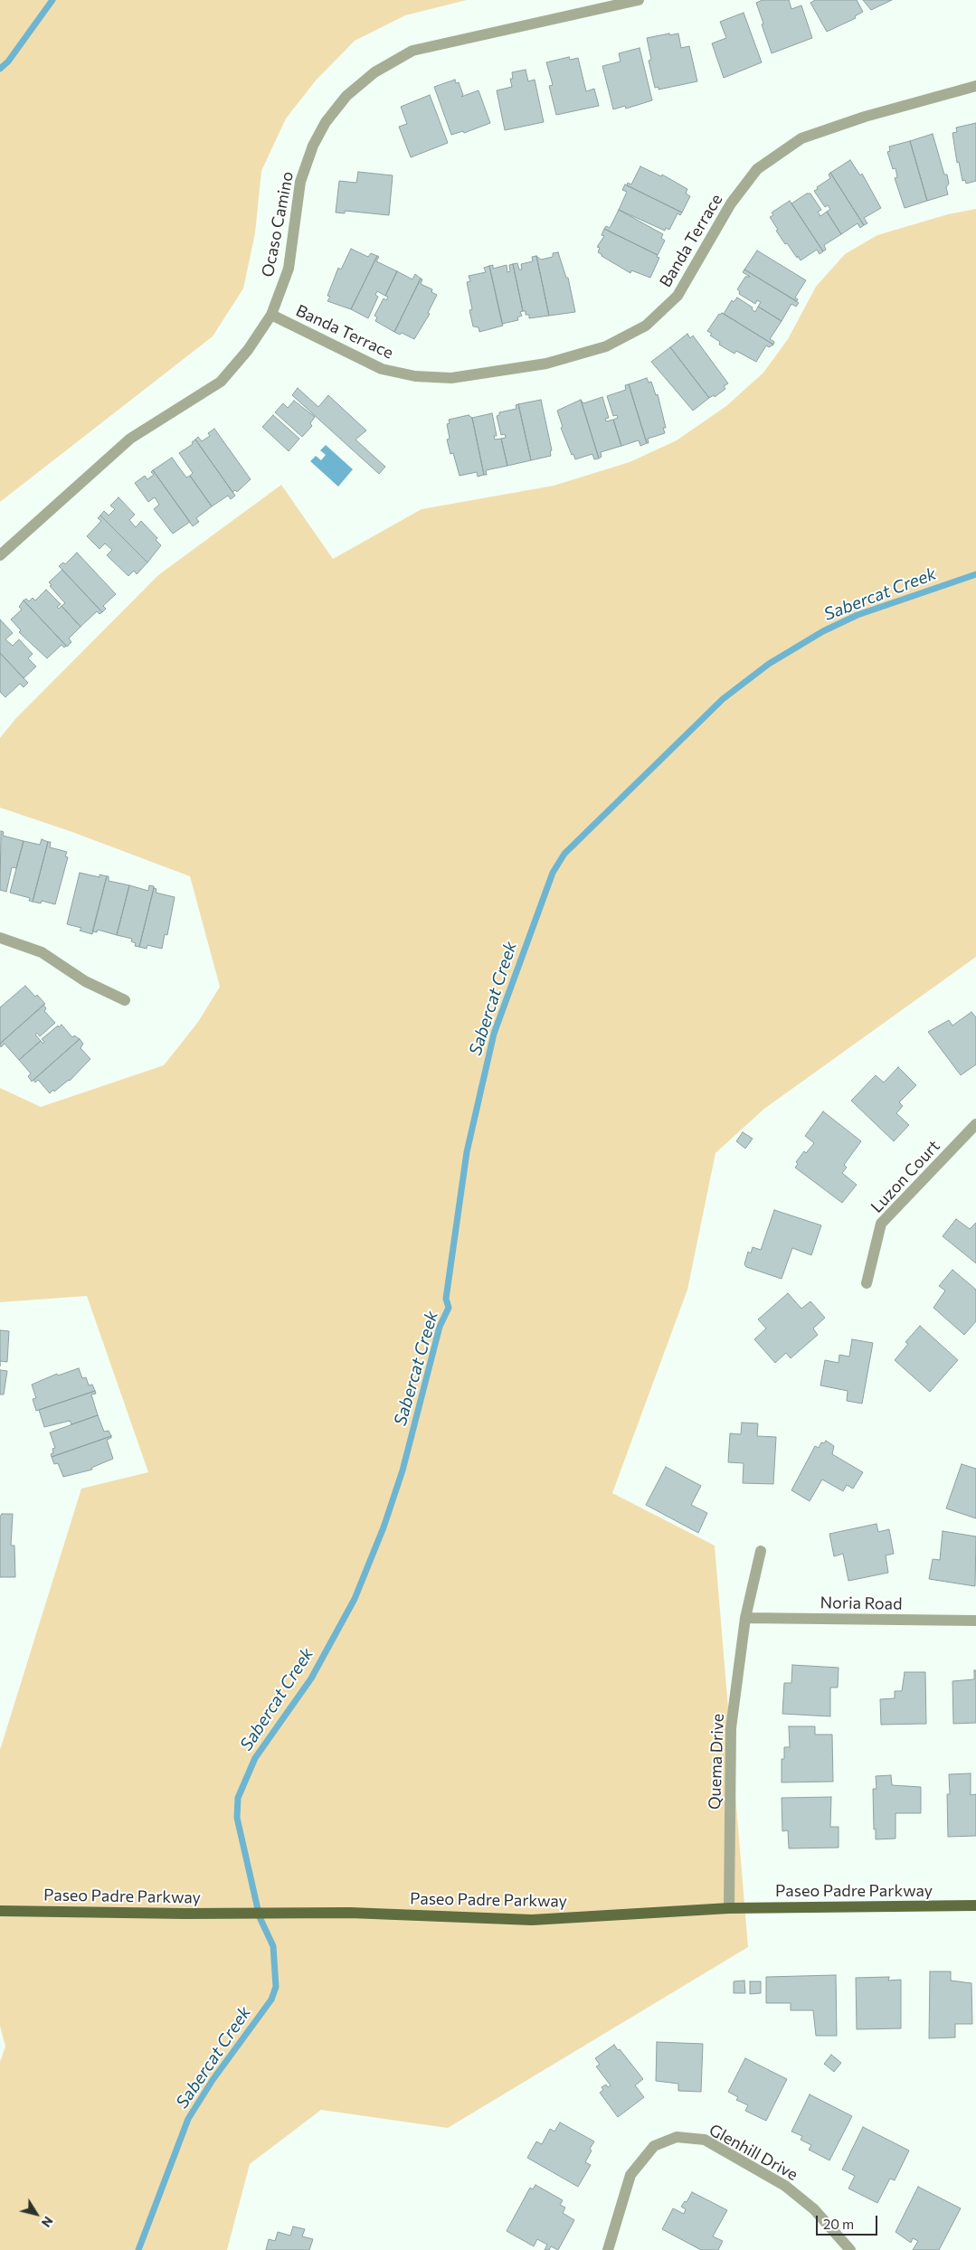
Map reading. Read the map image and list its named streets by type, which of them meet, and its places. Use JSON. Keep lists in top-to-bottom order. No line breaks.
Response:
{"streets":{"main road":["Paseo Padre Parkway"],"street":["Ocaso Camino","Banda Terrace","Luzon Court","Noria Road","Quema Drive","Glenhill Drive"]},"crossings":[["Ocaso Camino","Banda Terrace"],["Noria Road","Quema Drive"],["Quema Drive","Paseo Padre Parkway"]],"water":["Sabercat Creek"],"scale_bar":"20 m","north":"bottom right"}
